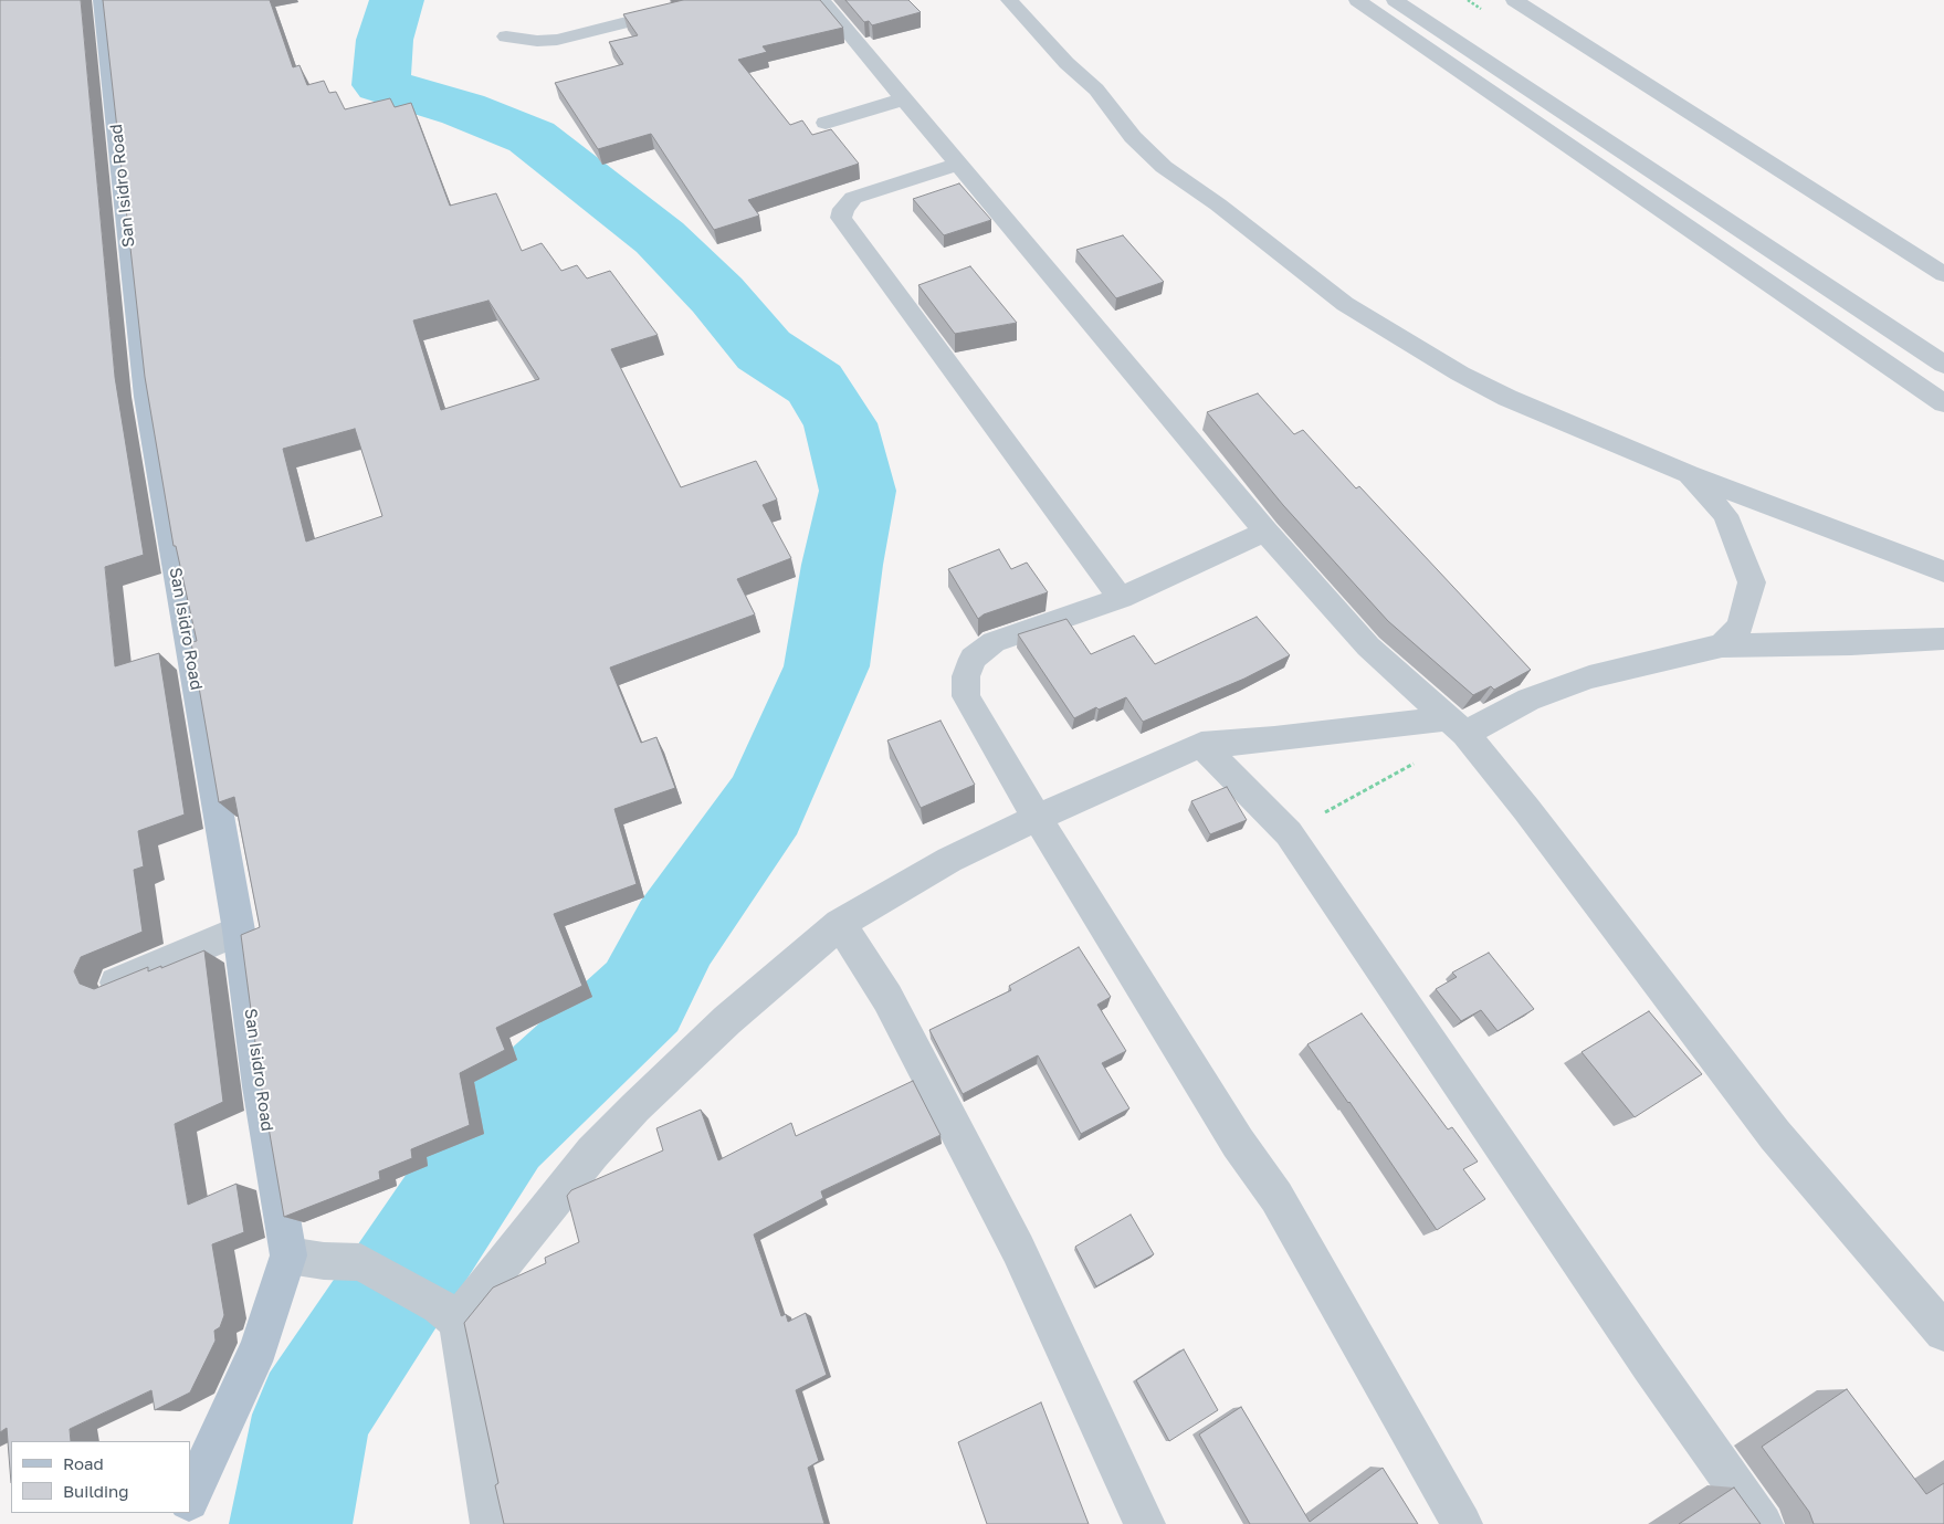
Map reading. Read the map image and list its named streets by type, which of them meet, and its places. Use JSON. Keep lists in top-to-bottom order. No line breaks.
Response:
{"streets":{"main road":["San Isidro Road"]},"legend":["Road","Building"]}
